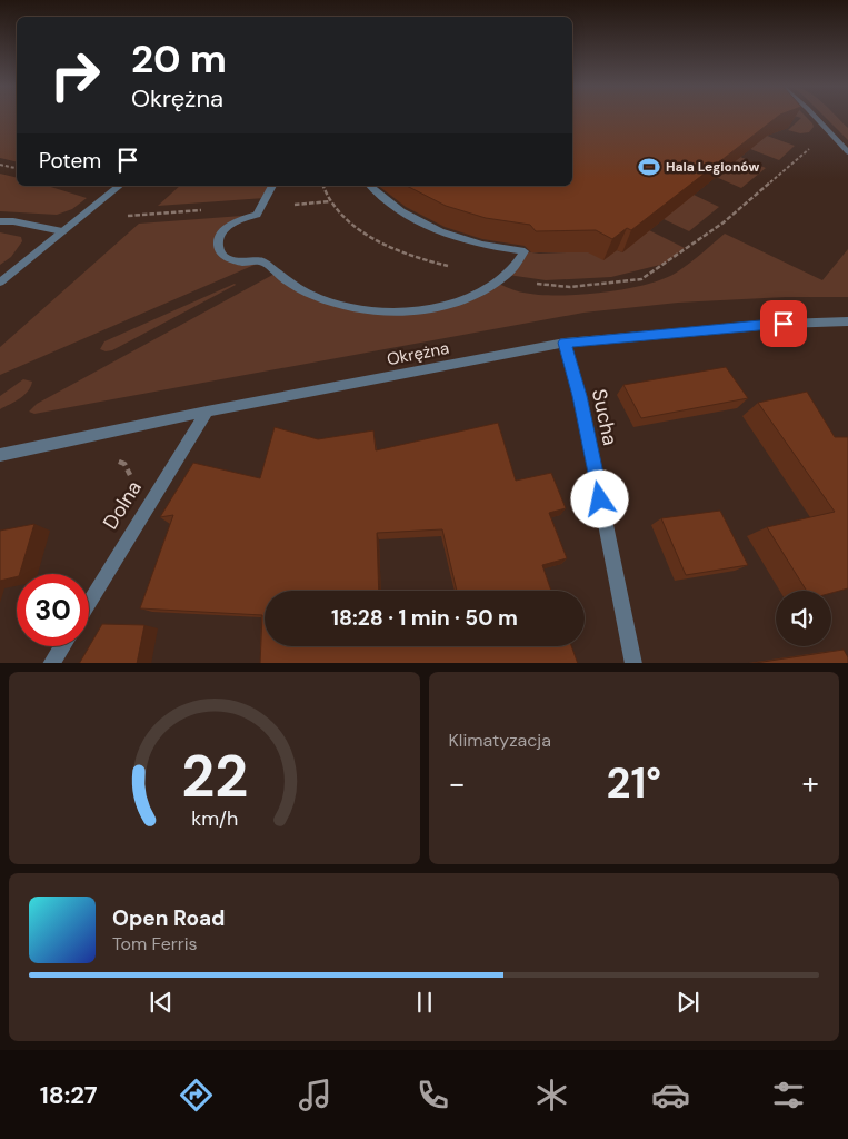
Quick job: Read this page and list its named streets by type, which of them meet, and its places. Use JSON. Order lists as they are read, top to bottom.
{
  "streets": {
    "street": ["Okrężna", "Sucha", "Dolna"]
  },
  "crossings": [
    ["Okrężna", "Sucha"],
    ["Okrężna", "Dolna"]
  ],
  "places": {
    "sports": ["Hala Legionów"]
  },
  "page": {
    "turn": ["20 m", "Okrężna"],
    "then": "Potem",
    "limit": "30",
    "trip": "18:28 · 1 min · 50 m",
    "tile": "Klimatyzacja",
    "heat": ["−", "21°", "+"],
    "song": ["Open Road", "Tom Ferris"],
    "tabs": "18:27",
    "gauge": ["22", "km/h"]
  }
}
